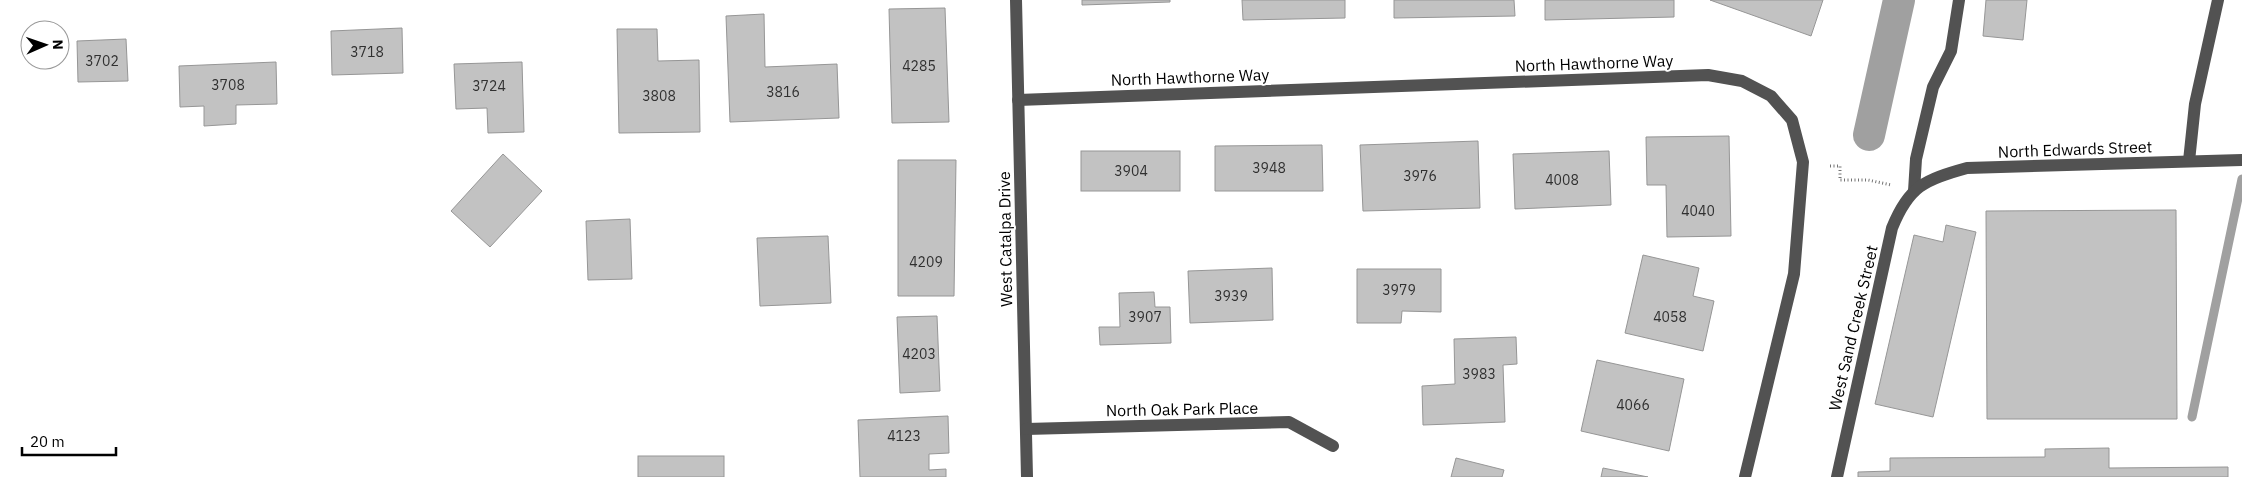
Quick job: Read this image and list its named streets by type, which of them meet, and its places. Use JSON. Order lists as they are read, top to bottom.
{
  "streets": {
    "street": [
      "North Hawthorne Way",
      "North Edwards Street",
      "West Catalpa Drive",
      "West Sand Creek Street",
      "North Oak Park Place"
    ]
  },
  "crossings": [
    ["North Hawthorne Way", "West Catalpa Drive"],
    ["North Edwards Street", "West Sand Creek Street"],
    ["West Catalpa Drive", "North Oak Park Place"]
  ],
  "house_numbers": [
    "3718",
    "3702",
    "4285",
    "3708",
    "3724",
    "3816",
    "3808",
    "3948",
    "3904",
    "3976",
    "4008",
    "4040",
    "4209",
    "3979",
    "3939",
    "3907",
    "4058",
    "4203",
    "3983",
    "4066",
    "4123"
  ],
  "scale_bar": "20 m",
  "north": "right"
}
